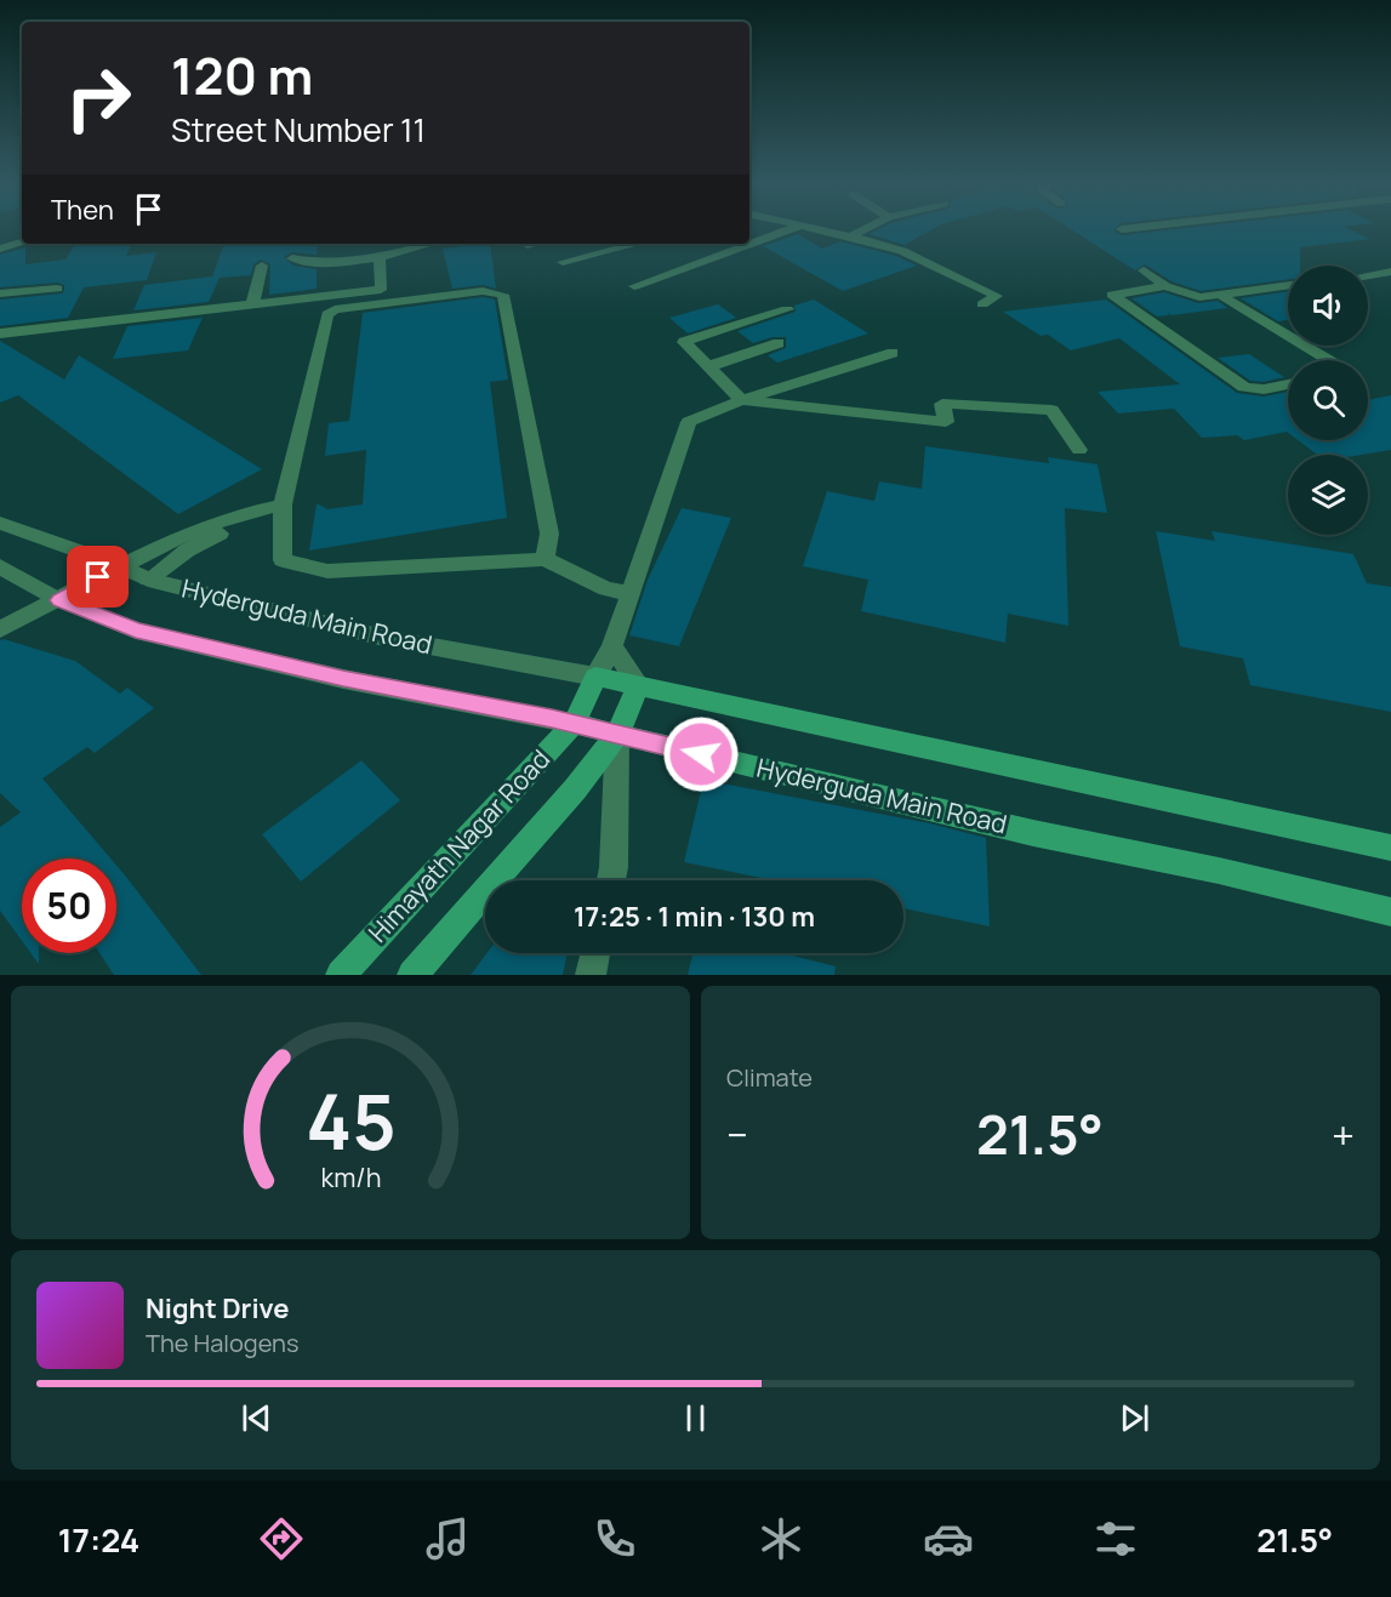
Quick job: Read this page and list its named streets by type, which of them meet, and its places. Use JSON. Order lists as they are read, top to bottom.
{
  "streets": {
    "main road": ["Hyderguda Main Road", "Himayath Nagar Road"]
  },
  "crossings": [
    ["Hyderguda Main Road", "Himayath Nagar Road"]
  ],
  "page": {
    "turn": ["120 m", "Street Number 11"],
    "then": "Then",
    "limit": "50",
    "trip": "17:25 · 1 min · 130 m",
    "tile": "Climate",
    "heat": ["−", "21.5°", "+"],
    "song": ["Night Drive", "The Halogens"],
    "tabs": ["17:24", "21.5°"],
    "gauge": ["45", "km/h"]
  }
}
